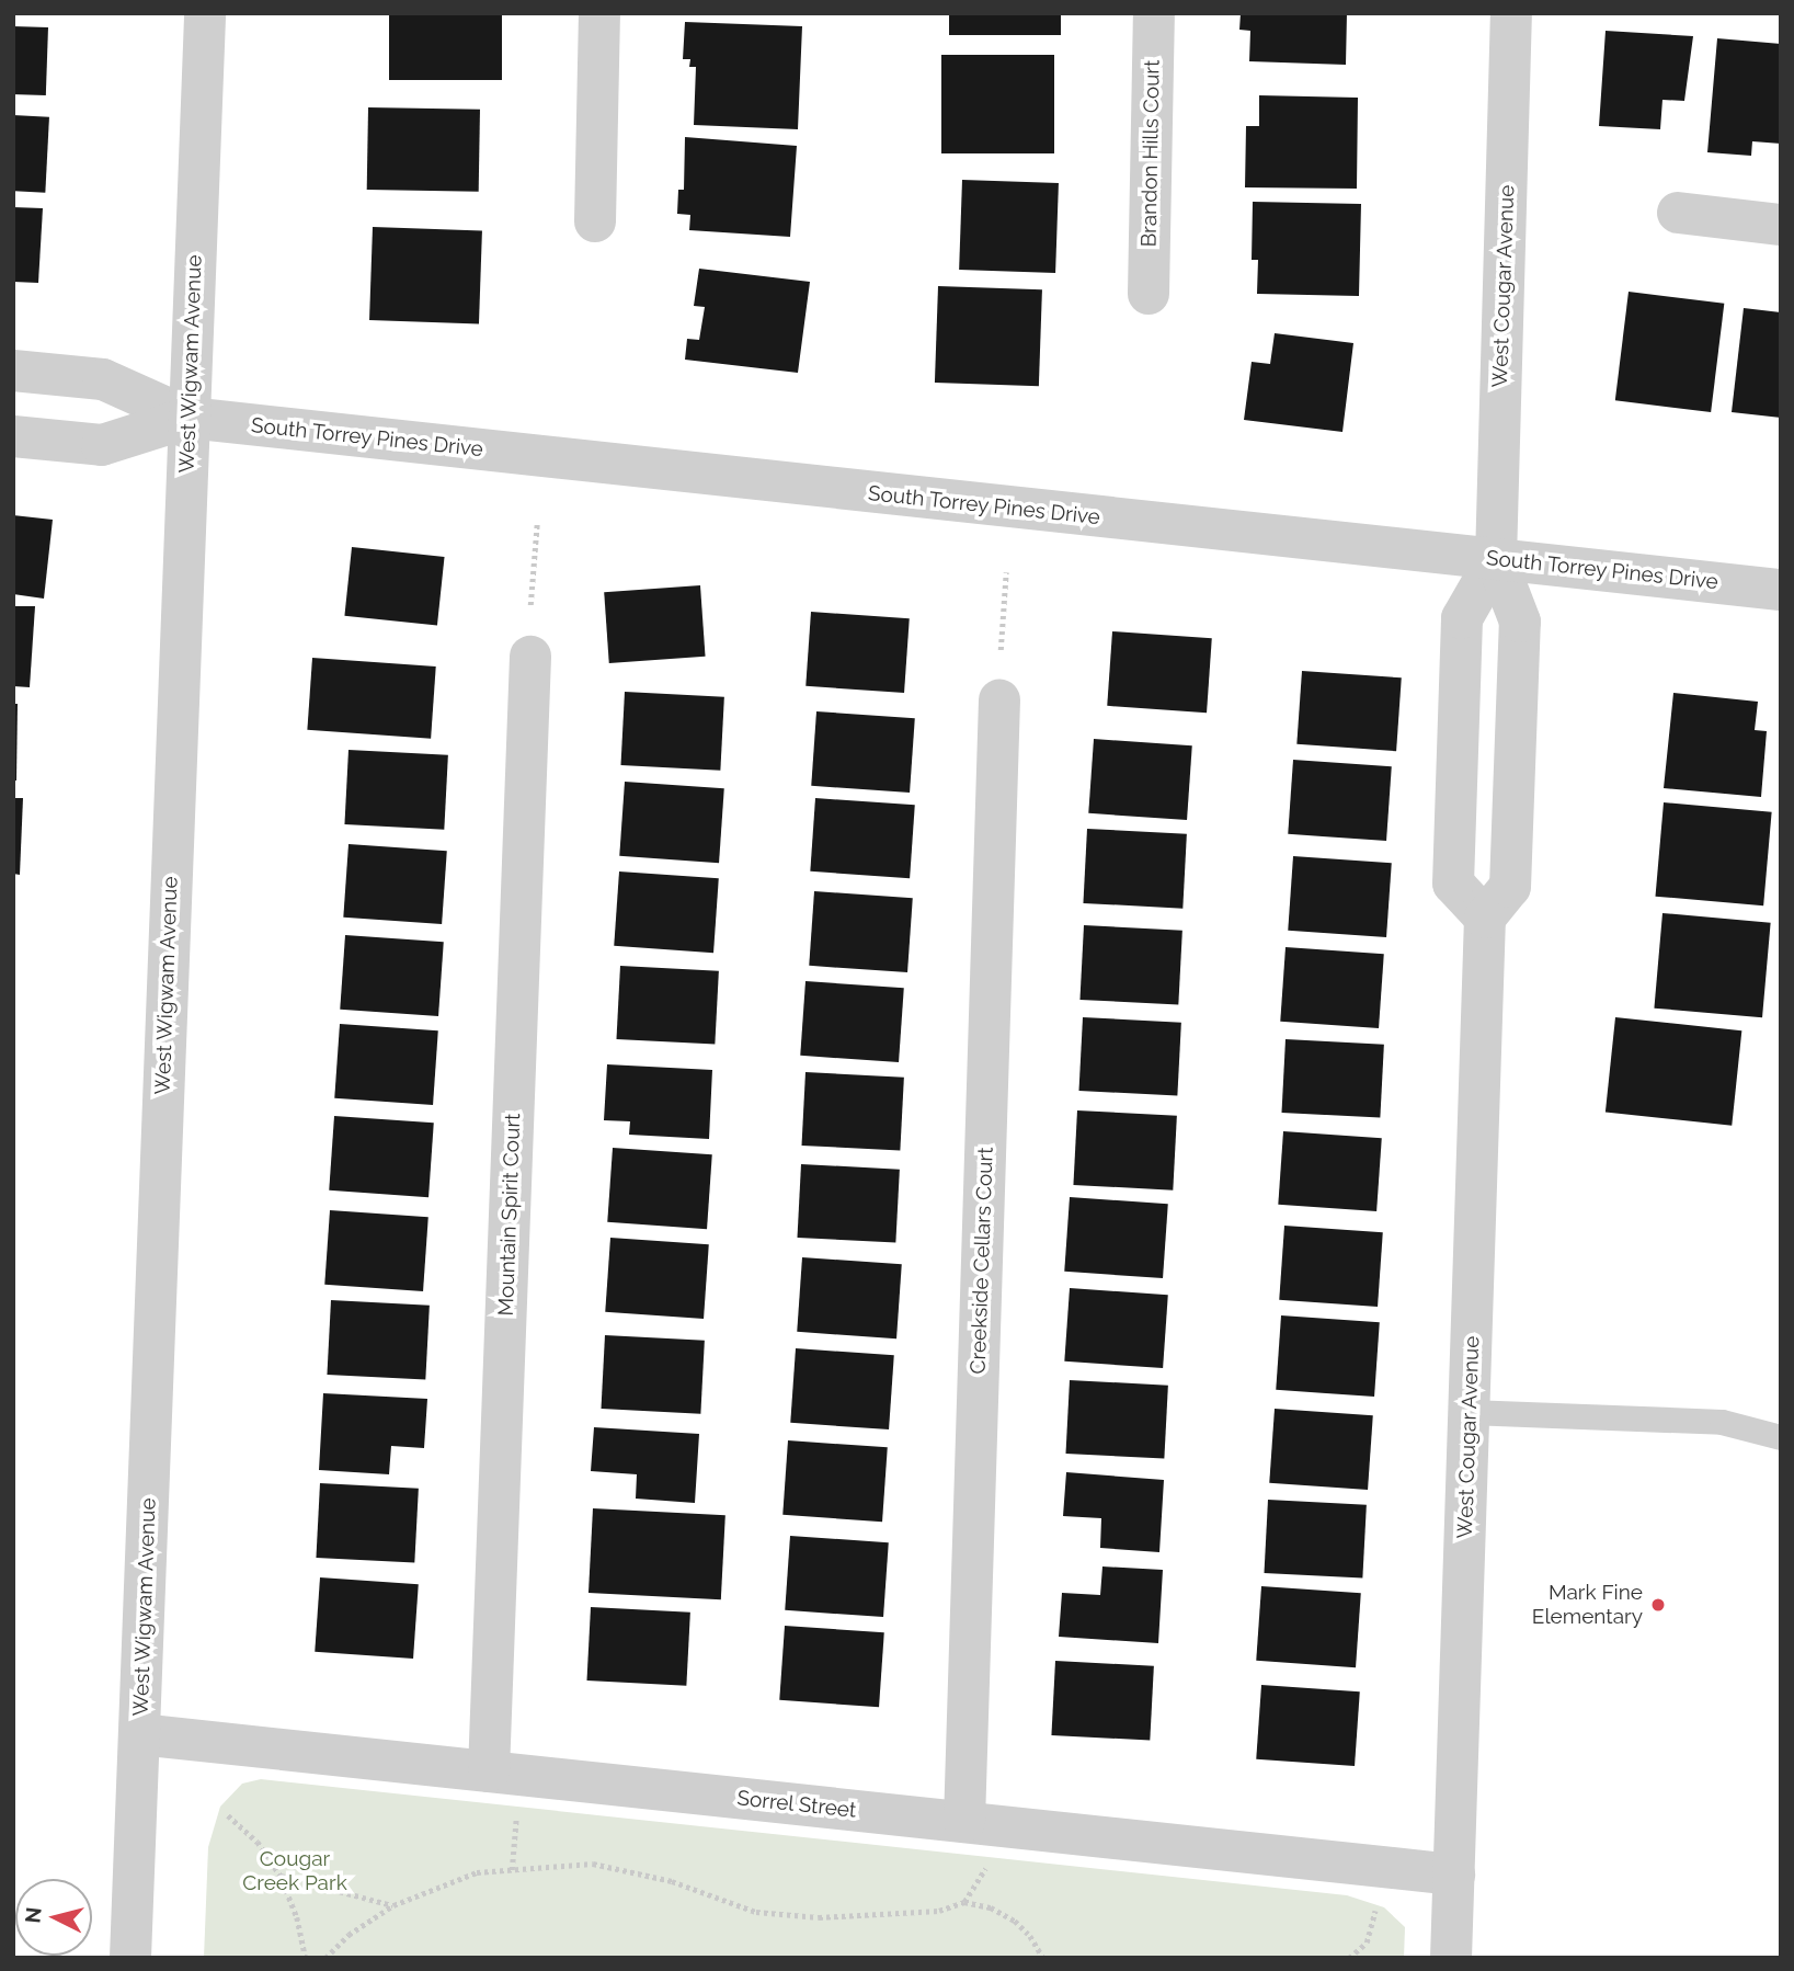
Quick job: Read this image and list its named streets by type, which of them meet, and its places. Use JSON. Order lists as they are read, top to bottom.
{
  "streets": {
    "street": [
      "Brandon Hills Court",
      "West Cougar Avenue",
      "West Wigwam Avenue",
      "South Torrey Pines Drive",
      "Mountain Spirit Court",
      "Creekside Cellars Court",
      "Sorrel Street"
    ]
  },
  "crossings": [
    ["West Cougar Avenue", "South Torrey Pines Drive"],
    ["West Cougar Avenue", "Sorrel Street"],
    ["West Wigwam Avenue", "South Torrey Pines Drive"],
    ["West Wigwam Avenue", "Sorrel Street"],
    ["Mountain Spirit Court", "Sorrel Street"],
    ["Creekside Cellars Court", "Sorrel Street"]
  ],
  "parks": ["Cougar Creek Park"],
  "places": ["Mark Fine Elementary"],
  "north": "left"
}
